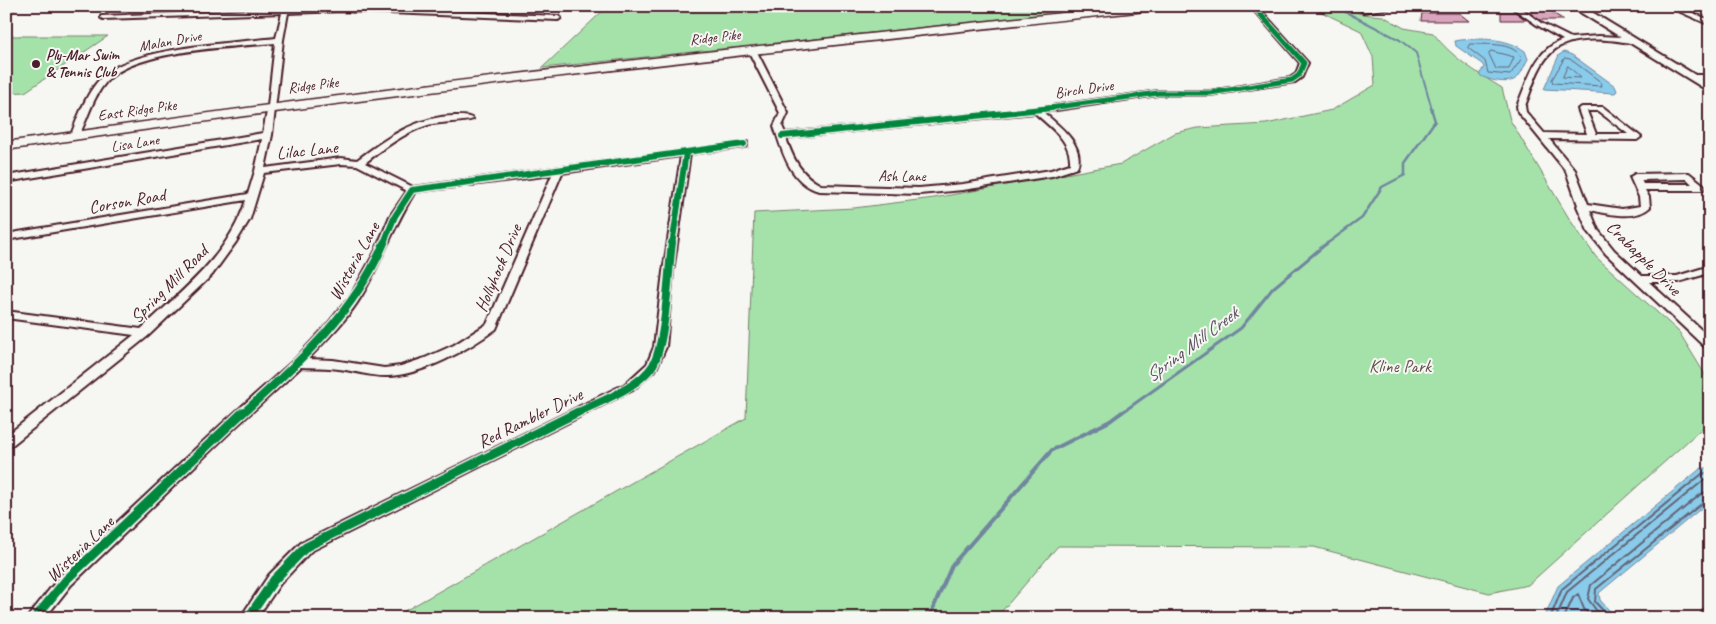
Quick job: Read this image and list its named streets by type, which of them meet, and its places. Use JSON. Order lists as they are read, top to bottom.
{
  "streets": {
    "main road": ["Ridge Pike", "East Ridge Pike"],
    "street": [
      "Malan Drive",
      "Birch Drive",
      "Lisa Lane",
      "Lilac Lane",
      "Ash Lane",
      "Corson Road",
      "Crabapple Drive",
      "Wisteria Lane",
      "Hollyhock Drive",
      "Spring Mill Road",
      "Red Rambler Drive"
    ]
  },
  "crossings": [
    ["Ridge Pike", "East Ridge Pike"],
    ["Ridge Pike", "Ash Lane"],
    ["Ridge Pike", "Spring Mill Road"],
    ["Malan Drive", "East Ridge Pike"],
    ["Malan Drive", "Spring Mill Road"],
    ["Birch Drive", "Ash Lane"],
    ["East Ridge Pike", "Spring Mill Road"],
    ["Lisa Lane", "Spring Mill Road"],
    ["Lilac Lane", "Wisteria Lane"],
    ["Lilac Lane", "Spring Mill Road"],
    ["Corson Road", "Spring Mill Road"],
    ["Wisteria Lane", "Hollyhock Drive"]
  ],
  "water": ["Spring Mill Creek"],
  "parks": ["Kline Park"],
  "places": ["Ply-Mar Swim & Tennis Club"]
}
